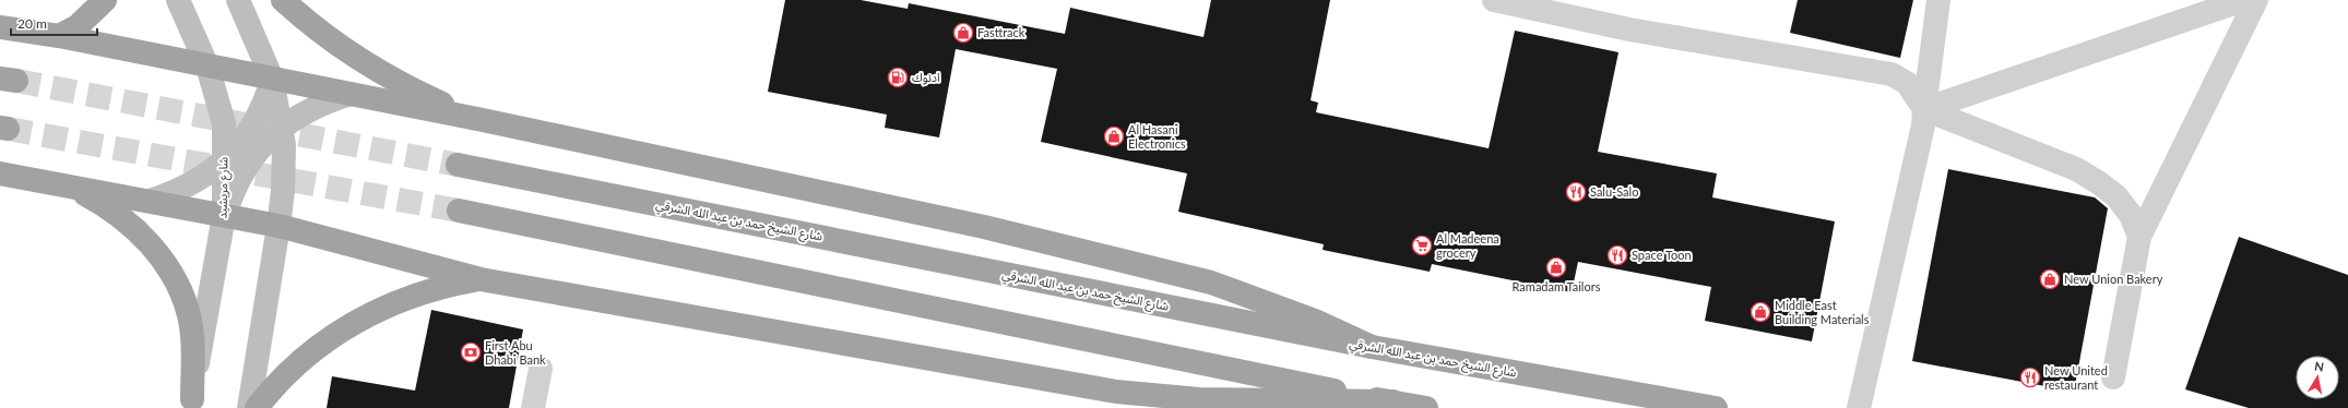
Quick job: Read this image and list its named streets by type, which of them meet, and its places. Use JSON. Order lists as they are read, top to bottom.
{
  "streets": {
    "highway": ["شارع الشيخ حمد بن عبد الله الشرقي"],
    "main road": ["شارع مريشيد"]
  },
  "places": {
    "shop": [
      "Fasttrack",
      "Al Hasani Electronics",
      "Ramadam Tailors",
      "New Union Bakery",
      "Middle East Building Materials"
    ],
    "fuel station": ["ادنوك"],
    "restaurant": ["Salu-Salo", "Space Toon", "New United restaurant"],
    "supermarket": ["Al Madeena grocery"],
    "bank": ["First Abu Dhabi Bank"]
  },
  "scale_bar": "20 m",
  "north": "top"
}
